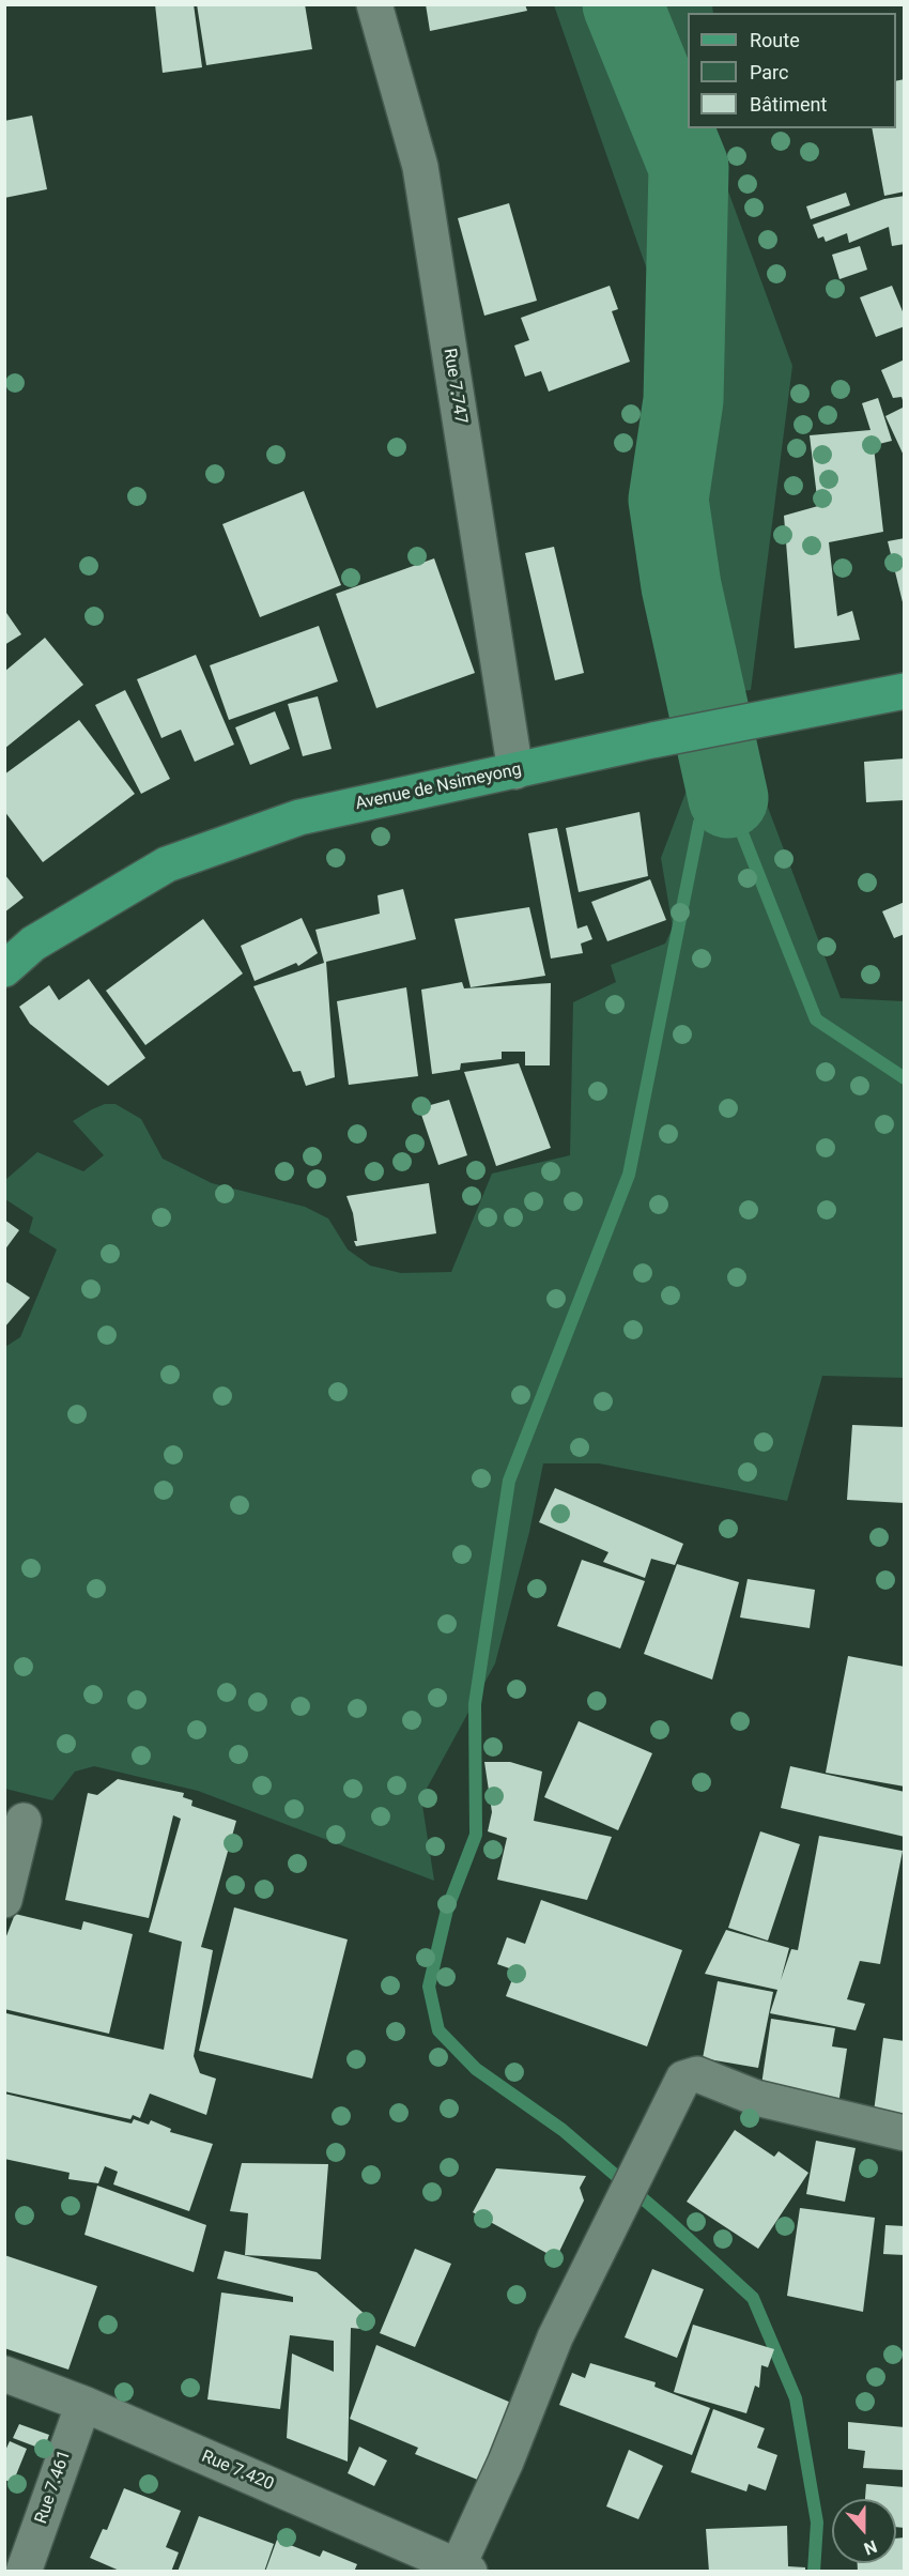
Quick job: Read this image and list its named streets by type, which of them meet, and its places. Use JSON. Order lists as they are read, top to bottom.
{
  "streets": {
    "main road": ["Avenue de Nsimeyong"],
    "street": ["Rue 7.747", "Rue 7.420", "Rue 7.461"]
  },
  "crossings": [
    ["Rue 7.747", "Avenue de Nsimeyong"],
    ["Rue 7.420", "Rue 7.461"]
  ],
  "legend": ["Route", "Parc", "Bâtiment"],
  "north": "bottom"
}
